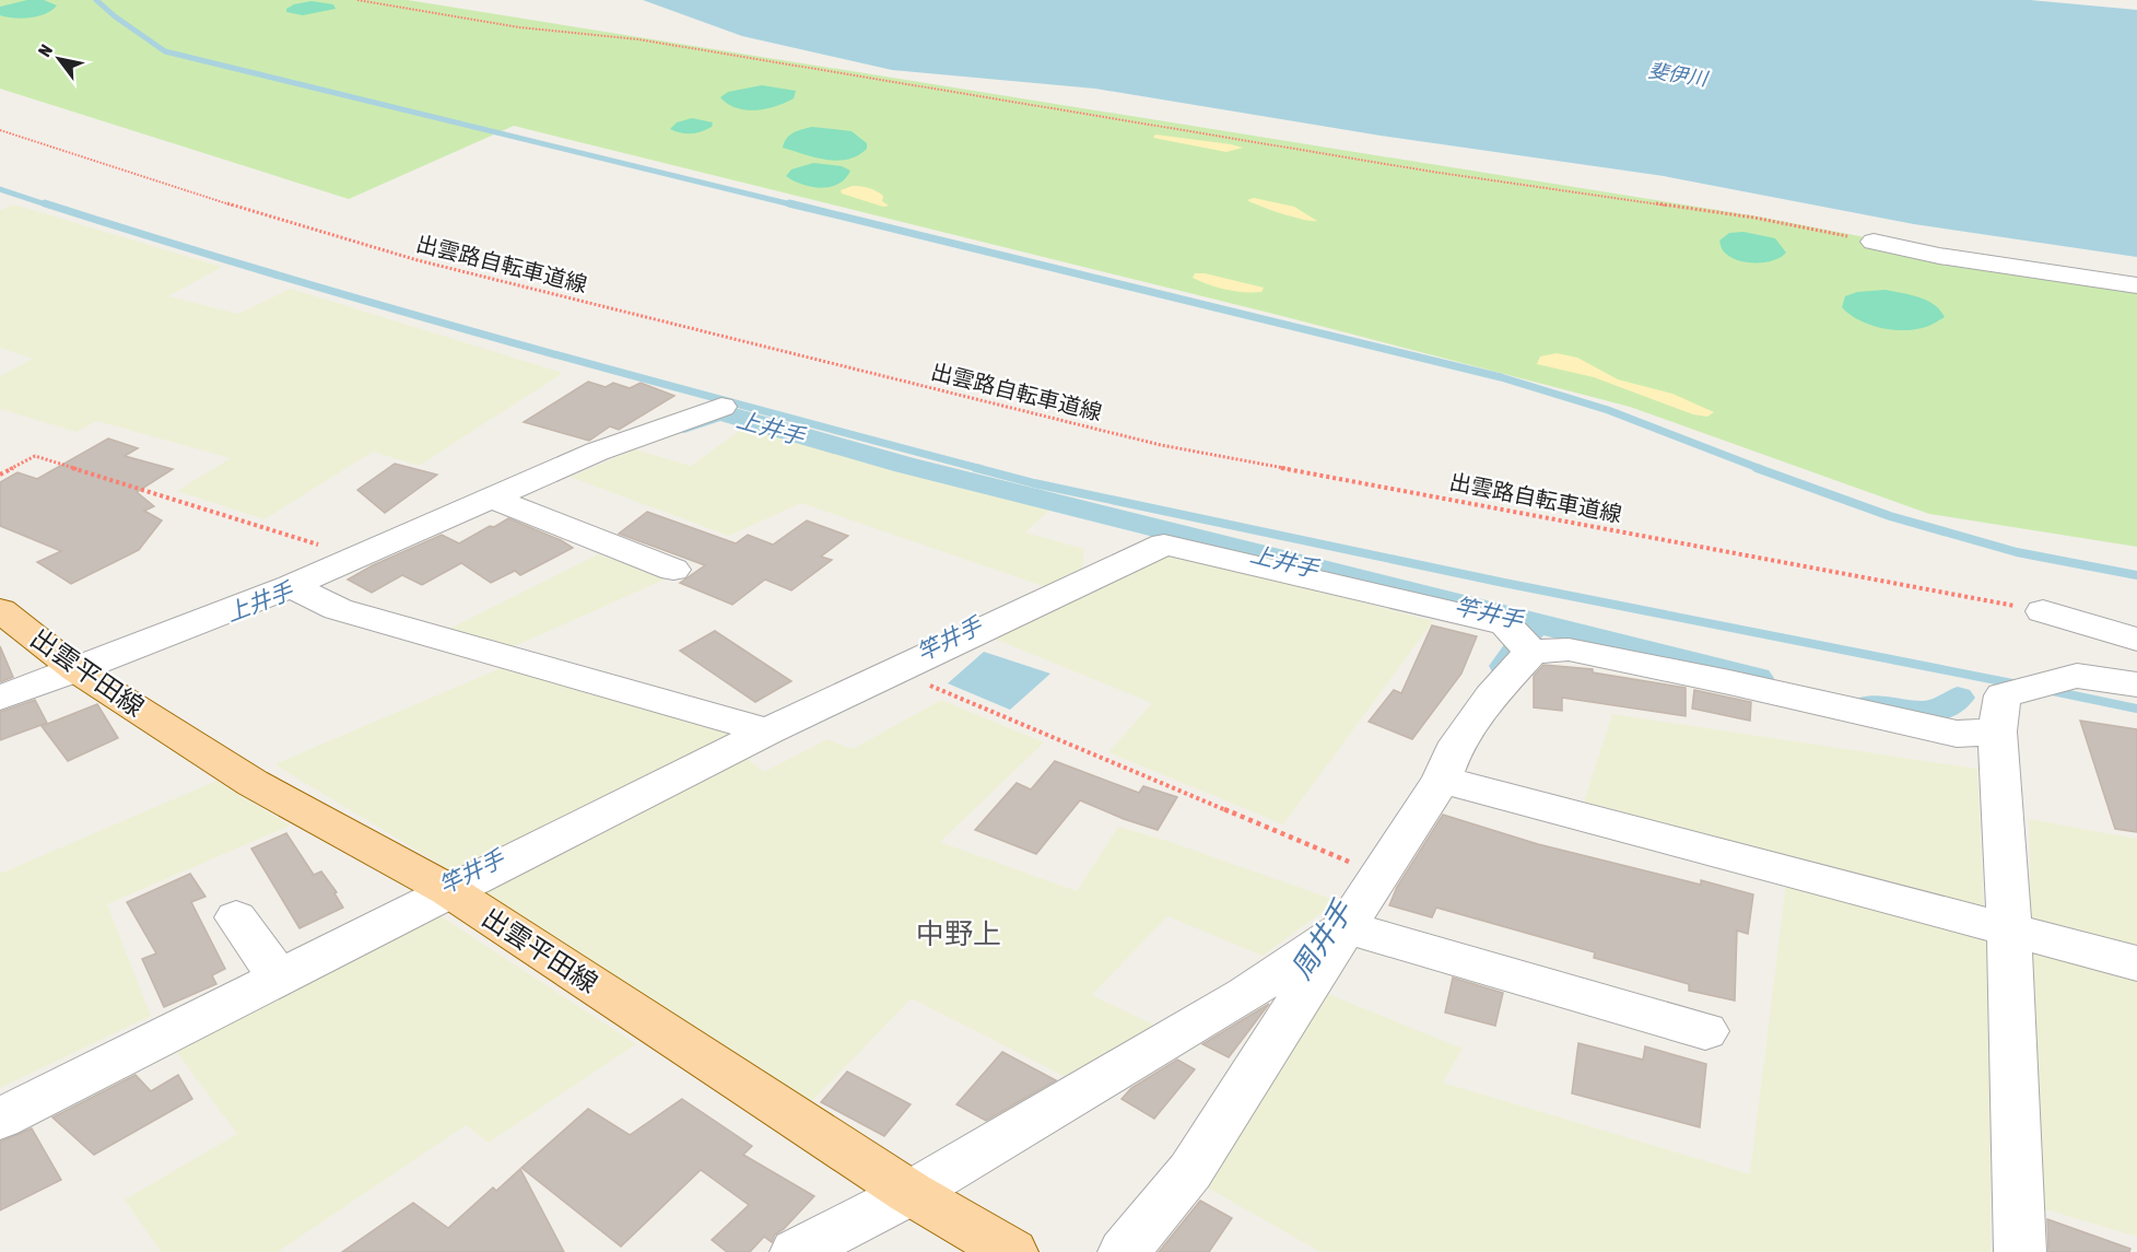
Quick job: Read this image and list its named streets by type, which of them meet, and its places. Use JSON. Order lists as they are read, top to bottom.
{
  "streets": {
    "main road": ["出雲平田線"],
    "path": ["出雲路自転車道線"]
  },
  "districts": ["中野上"],
  "water": [
    "斐伊川",
    "上井手",
    "竿井手",
    "周井手"
  ],
  "north": "top left"
}
